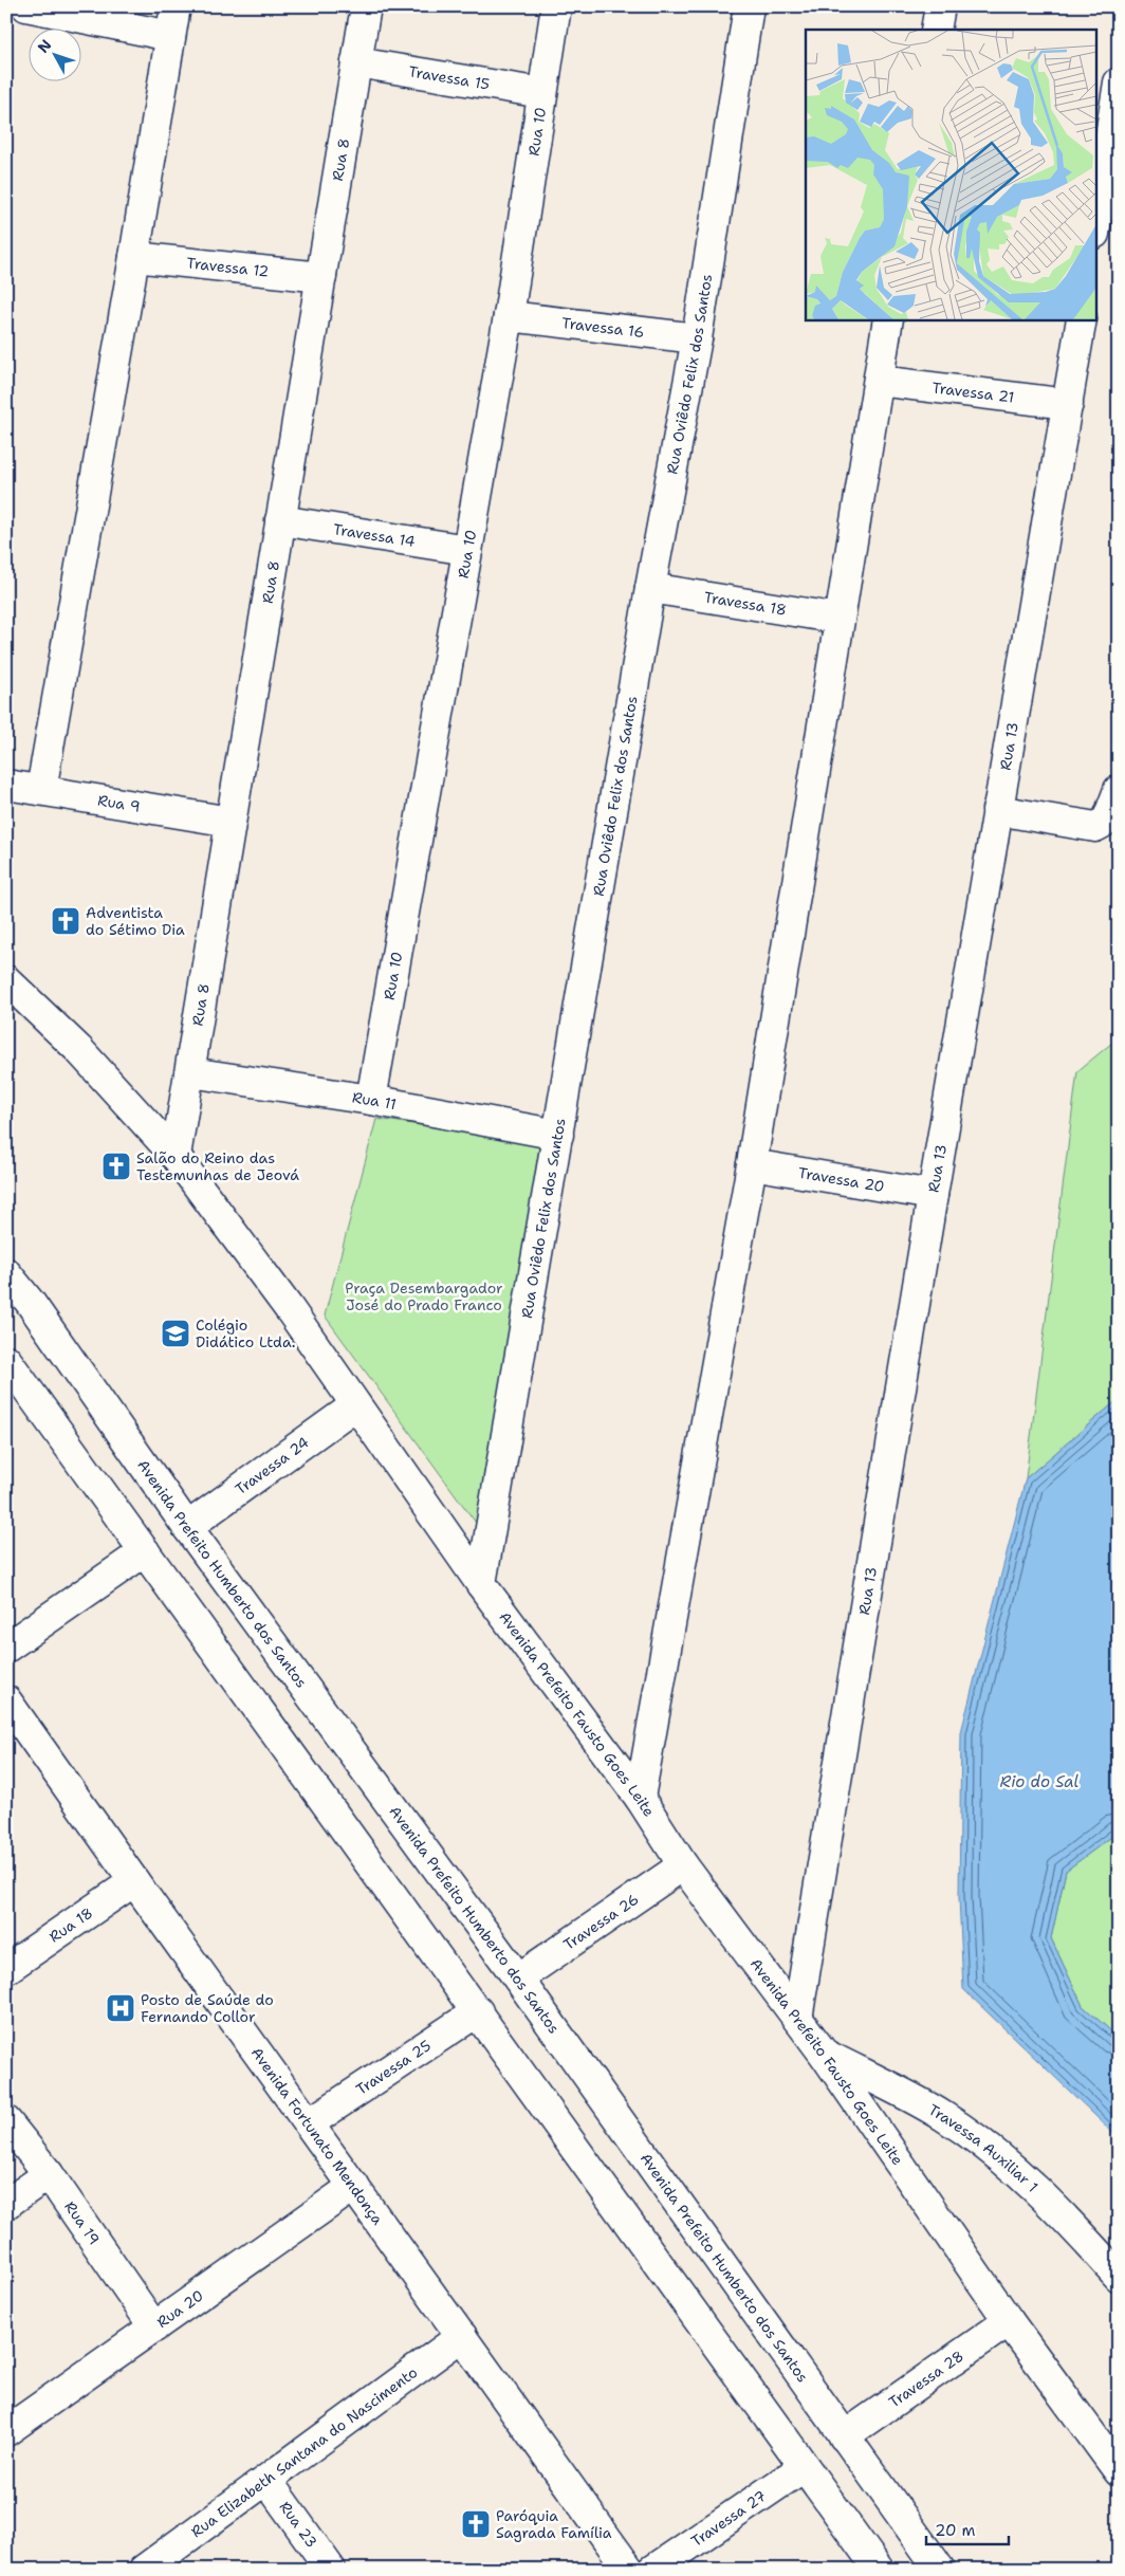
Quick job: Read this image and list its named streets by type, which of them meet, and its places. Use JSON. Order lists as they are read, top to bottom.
{
  "streets": {
    "street": [
      "Travessa 15",
      "Rua 10",
      "Rua 8",
      "Travessa 12",
      "Travessa 16",
      "Rua Oviêdo Felix dos Santos",
      "Travessa 21",
      "Travessa 14",
      "Travessa 18",
      "Rua 13",
      "Rua 9",
      "Rua 11",
      "Travessa 20",
      "Travessa 24",
      "Avenida Prefeito Humberto dos Santos",
      "Avenida Prefeito Fausto Goes Leite",
      "Travessa 26",
      "Rua 18",
      "Travessa 25",
      "Avenida Fortunato Mendonça",
      "Travessa Auxiliar 1",
      "Rua 19",
      "Rua 20",
      "Travessa 28",
      "Rua Elizabeth Santana do Nascimento",
      "Travessa 27",
      "Rua 23"
    ]
  },
  "crossings": [
    ["Travessa 15", "Rua 10"],
    ["Travessa 15", "Rua 8"],
    ["Rua 10", "Travessa 16"],
    ["Rua 10", "Travessa 14"],
    ["Rua 10", "Rua 11"],
    ["Rua 8", "Travessa 12"],
    ["Rua 8", "Travessa 14"],
    ["Rua 8", "Rua 9"],
    ["Rua 8", "Rua 11"],
    ["Rua 8", "Avenida Prefeito Fausto Goes Leite"],
    ["Travessa 16", "Rua Oviêdo Felix dos Santos"],
    ["Rua Oviêdo Felix dos Santos", "Travessa 18"],
    ["Rua Oviêdo Felix dos Santos", "Rua 11"],
    ["Rua Oviêdo Felix dos Santos", "Avenida Prefeito Fausto Goes Leite"],
    ["Travessa 21", "Rua 13"],
    ["Rua 13", "Travessa 20"],
    ["Rua 13", "Avenida Prefeito Fausto Goes Leite"],
    ["Travessa 24", "Avenida Prefeito Humberto dos Santos"],
    ["Travessa 24", "Avenida Prefeito Fausto Goes Leite"],
    ["Avenida Prefeito Humberto dos Santos", "Travessa 26"],
    ["Avenida Prefeito Humberto dos Santos", "Travessa 28"],
    ["Avenida Prefeito Fausto Goes Leite", "Travessa 26"],
    ["Avenida Prefeito Fausto Goes Leite", "Travessa Auxiliar 1"],
    ["Avenida Prefeito Fausto Goes Leite", "Travessa 28"],
    ["Rua 18", "Avenida Fortunato Mendonça"],
    ["Travessa 25", "Avenida Fortunato Mendonça"],
    ["Avenida Fortunato Mendonça", "Rua 20"],
    ["Avenida Fortunato Mendonça", "Rua Elizabeth Santana do Nascimento"],
    ["Rua 19", "Rua 20"],
    ["Rua Elizabeth Santana do Nascimento", "Rua 23"]
  ],
  "water": ["Rio do Sal"],
  "parks": ["Praça Desembargador José do Prado Franco"],
  "places": {
    "church": ["Adventista do Sétimo Dia", "Salão do Reino das Testemunhas de Jeová", "Paróquia Sagrada Família"],
    "school or university": ["Colégio Didático Ltda."],
    "hospital": ["Posto de Saúde do Fernando Collor"]
  },
  "scale_bar": "20 m",
  "north": "top left"
}
